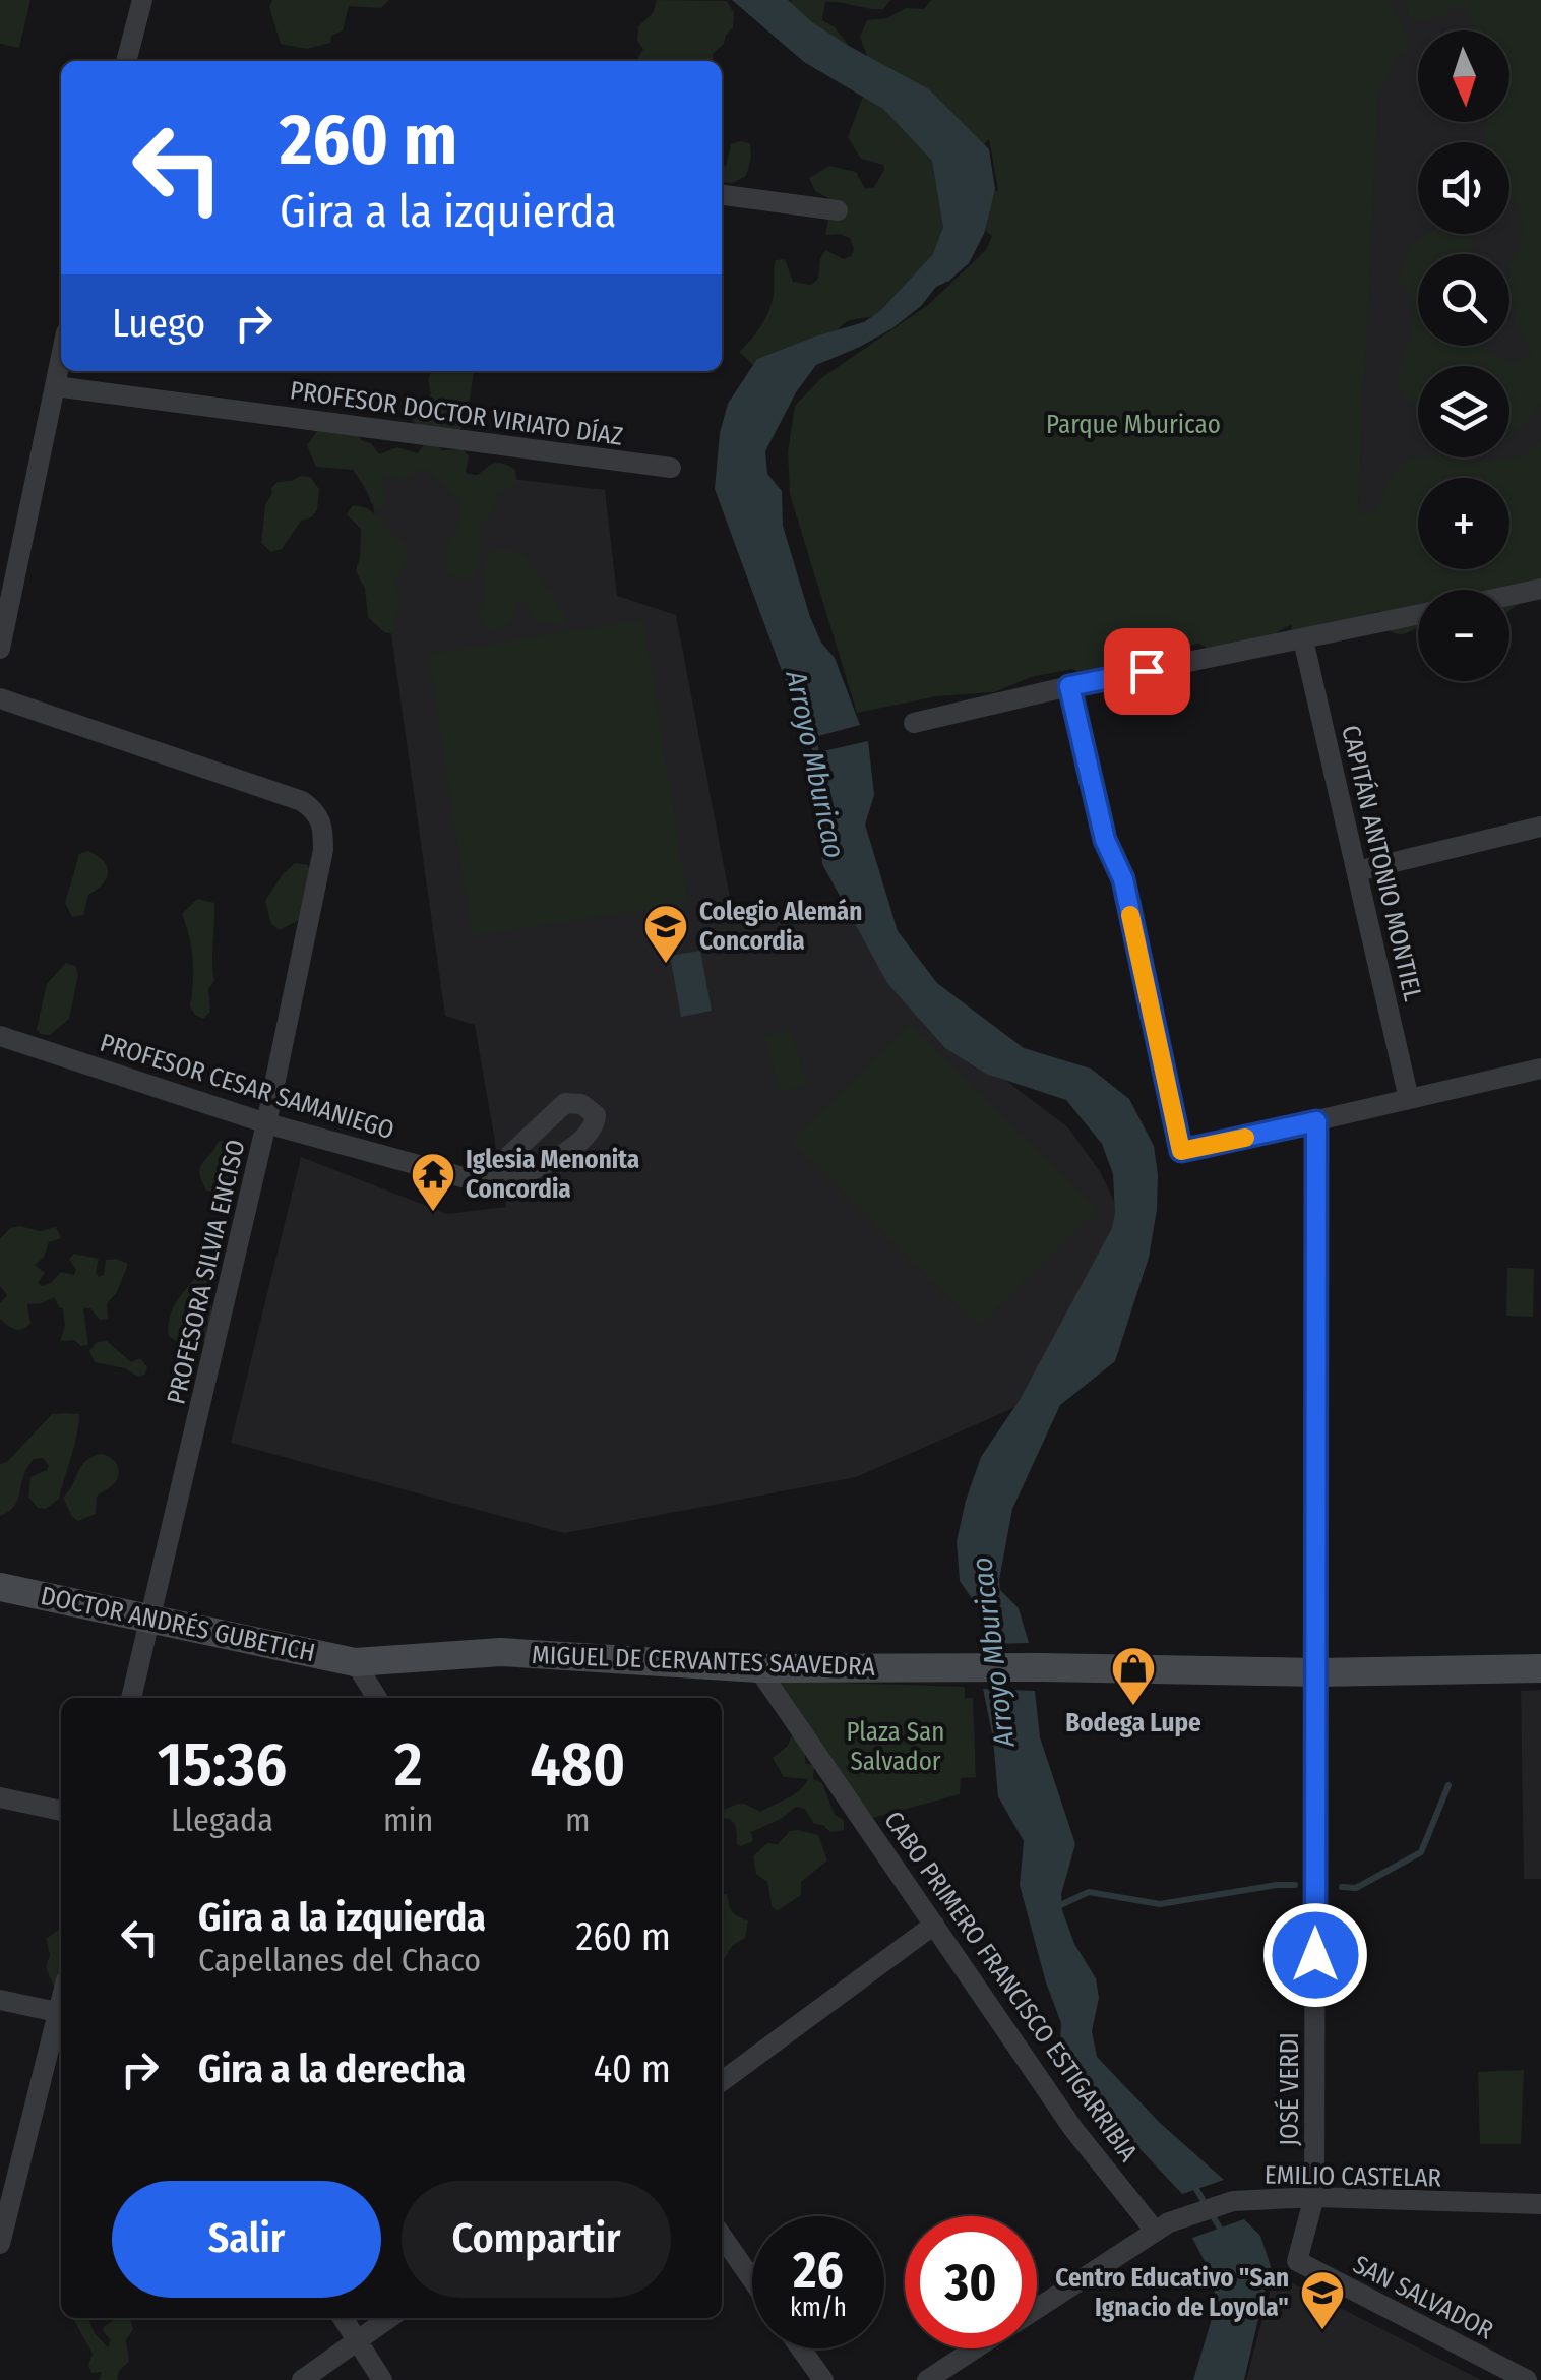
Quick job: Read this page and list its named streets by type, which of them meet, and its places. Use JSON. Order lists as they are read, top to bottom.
{
  "streets": {
    "street": [
      "PROFESOR DOCTOR VIRIATO DÍAZ",
      "CAPITÁN ANTONIO MONTIEL",
      "PROFESOR CESAR SAMANIEGO",
      "PROFESORA SILVIA ENCISO",
      "DOCTOR ANDRÉS GUBETICH",
      "MIGUEL DE CERVANTES SAAVEDRA",
      "CABO PRIMERO FRANCISCO ESTIGARRIBIA",
      "JOSÉ VERDI",
      "EMILIO CASTELAR",
      "SAN SALVADOR"
    ]
  },
  "crossings": [
    ["PROFESOR CESAR SAMANIEGO", "PROFESORA SILVIA ENCISO"],
    ["PROFESORA SILVIA ENCISO", "DOCTOR ANDRÉS GUBETICH"],
    ["DOCTOR ANDRÉS GUBETICH", "MIGUEL DE CERVANTES SAAVEDRA"],
    ["MIGUEL DE CERVANTES SAAVEDRA", "CABO PRIMERO FRANCISCO ESTIGARRIBIA"],
    ["MIGUEL DE CERVANTES SAAVEDRA", "JOSÉ VERDI"],
    ["CABO PRIMERO FRANCISCO ESTIGARRIBIA", "EMILIO CASTELAR"],
    ["JOSÉ VERDI", "EMILIO CASTELAR"],
    ["JOSÉ VERDI", "SAN SALVADOR"]
  ],
  "water": ["Arroyo Mburicao"],
  "parks": ["Parque Mburicao", "Plaza San Salvador"],
  "places": {
    "school or university": ["Colegio Alemán Concordia", "Centro Educativo \"San Ignacio de Loyola\""],
    "temple": ["Iglesia Menonita Concordia"],
    "shop": ["Bodega Lupe"]
  },
  "north": "bottom",
  "page": {
    "map_buttons": ["+", "−"],
    "turn": ["260 m", "Gira a la izquierda"],
    "then": "Luego",
    "eta": [
      "15:36",
      "Llegada",
      "2",
      "min",
      "480",
      "m"
    ],
    "list": [
      {
        "name": "Gira a la izquierda",
        "note": "Capellanes del Chaco",
        "value": "260 m"
      },
      {
        "name": "Gira a la derecha",
        "value": "40 m"
      }
    ],
    "buttons": ["Salir", "Compartir"],
    "speed": "26 km/h",
    "limit": "30"
  }
}
